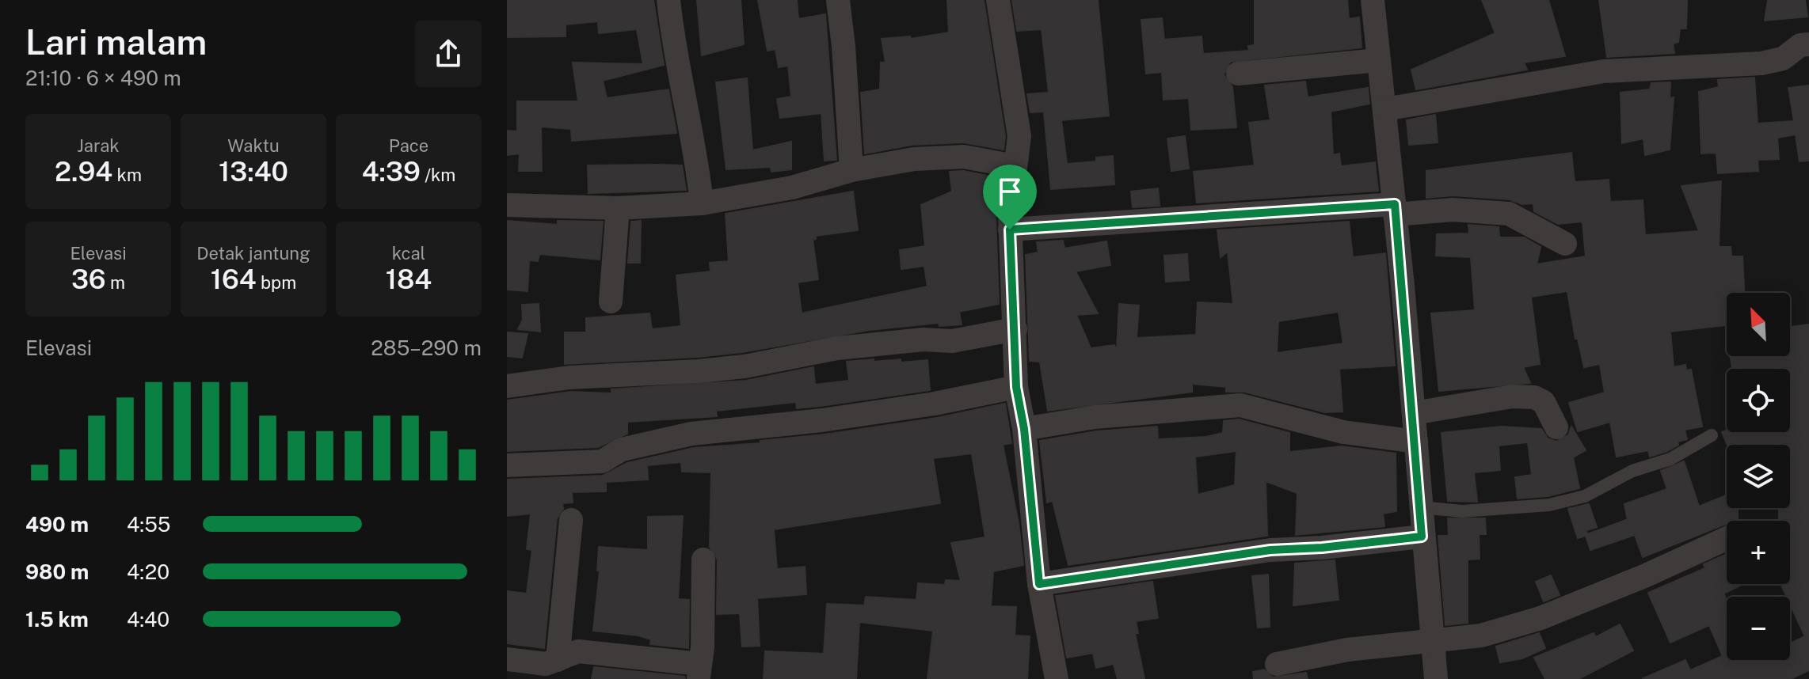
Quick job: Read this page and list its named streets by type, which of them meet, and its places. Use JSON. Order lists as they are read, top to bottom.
{
  "north": "top left",
  "page": {
    "heading": ["Lari malam", "21:10 · 6 × 490 m"],
    "stats": [
      ["Jarak", "2.94 km"],
      ["Waktu", "13:40"],
      ["Pace", "4:39 /km"],
      ["Elevasi", "36 m"],
      ["Detak jantung", "164 bpm"],
      ["kcal", "184"]
    ],
    "map_buttons": ["+", "−"],
    "chart": ["Elevasi", "285–290 m"],
    "list": [
      {
        "name": "490 m",
        "note": "4:55"
      },
      {
        "name": "980 m",
        "note": "4:20"
      },
      {
        "name": "1.5 km",
        "note": "4:40"
      }
    ]
  }
}
